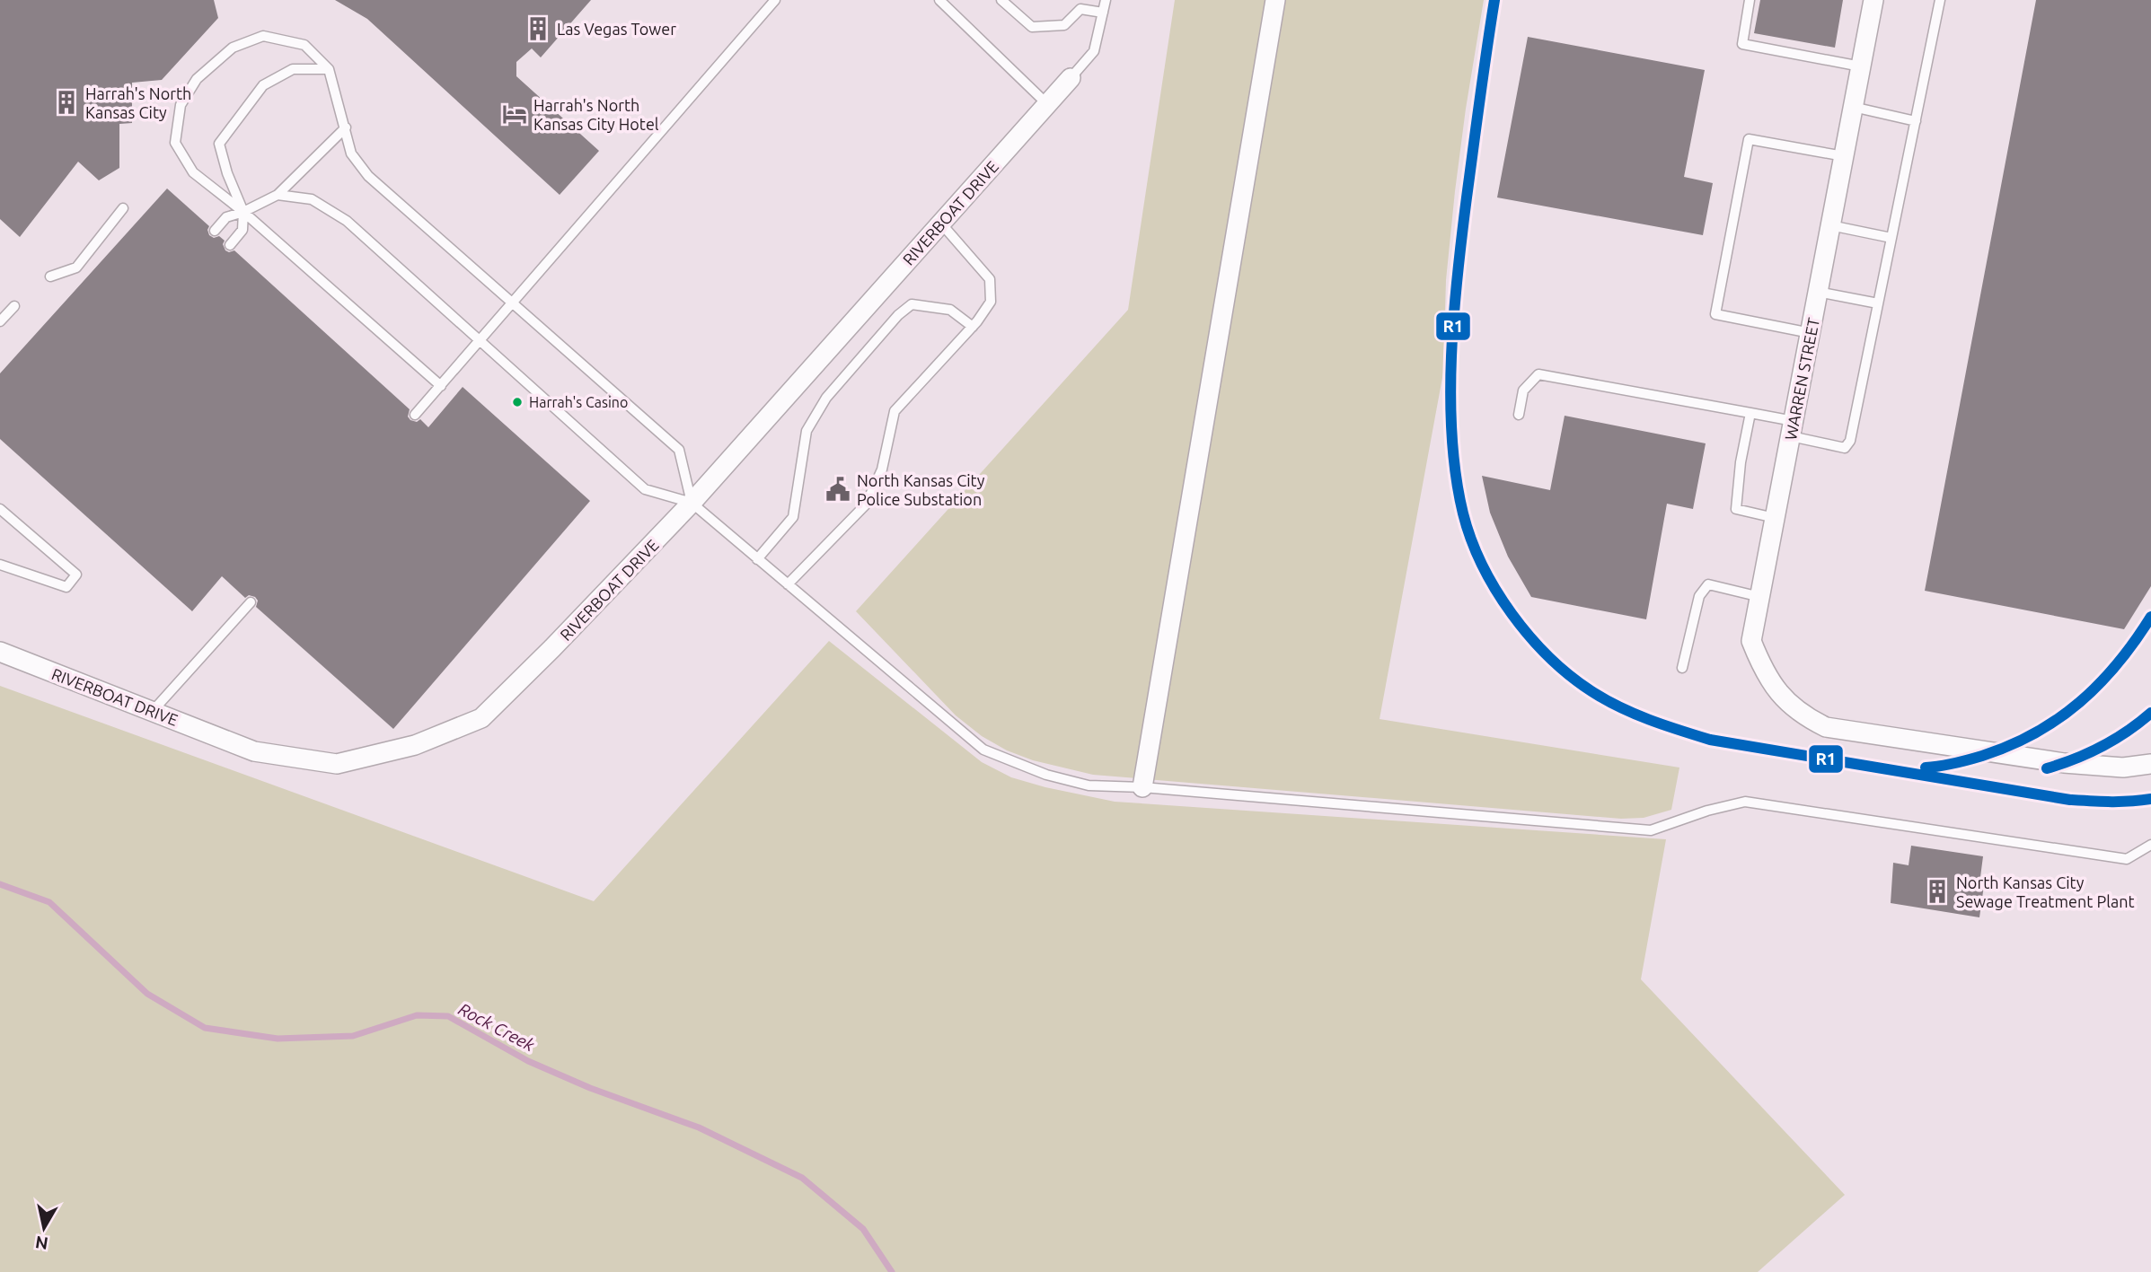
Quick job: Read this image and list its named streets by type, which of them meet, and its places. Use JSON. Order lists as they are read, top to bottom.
{
  "streets": {
    "street": ["RIVERBOAT DRIVE", "WARREN STREET"]
  },
  "water": ["Rock Creek"],
  "places": {
    "building": ["Las Vegas Tower", "Harrah's North Kansas City", "North Kansas City Sewage Treatment Plant"],
    "hotel": ["Harrah's North Kansas City Hotel"],
    "other": ["Harrah's Casino"],
    "public building": ["North Kansas City Police Substation"]
  },
  "lines": ["transit line R1"],
  "north": "bottom"
}
